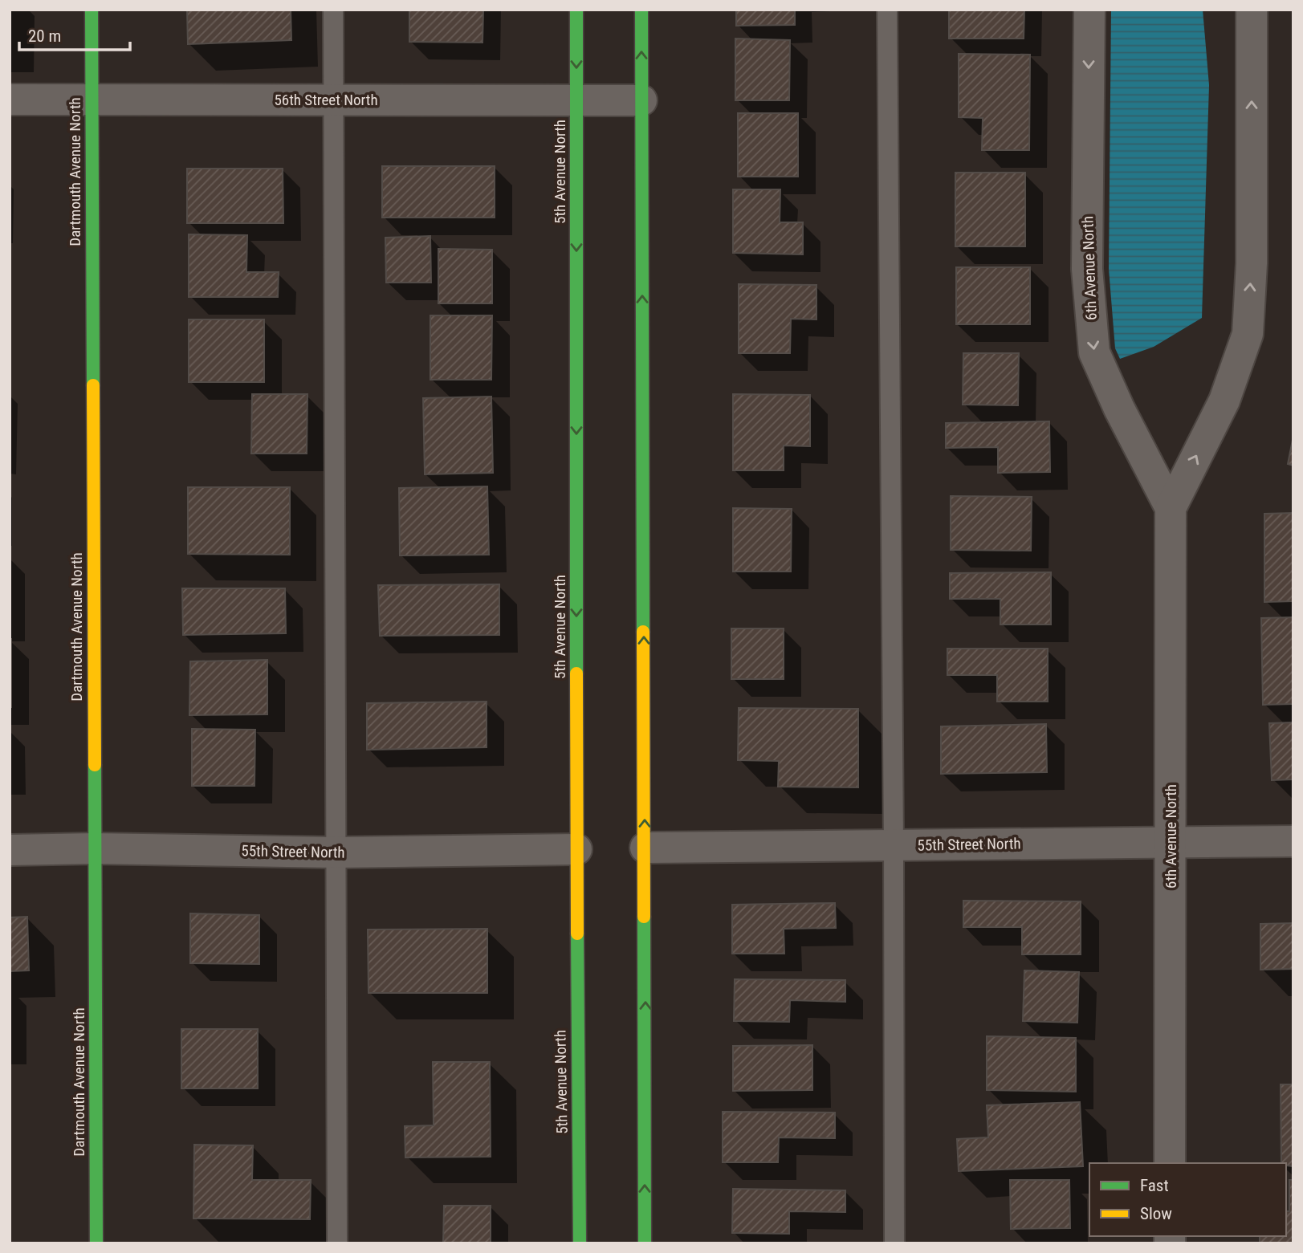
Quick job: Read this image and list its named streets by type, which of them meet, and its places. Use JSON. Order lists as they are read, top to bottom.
{
  "streets": {
    "main road": ["Dartmouth Avenue North", "5th Avenue North"],
    "street": ["56th Street North", "6th Avenue North", "55th Street North"]
  },
  "crossings": [
    ["56th Street North", "Dartmouth Avenue North"],
    ["56th Street North", "5th Avenue North"],
    ["Dartmouth Avenue North", "55th Street North"],
    ["5th Avenue North", "55th Street North"],
    ["6th Avenue North", "55th Street North"]
  ],
  "legend": ["Fast", "Slow"],
  "scale_bar": "20 m"
}
